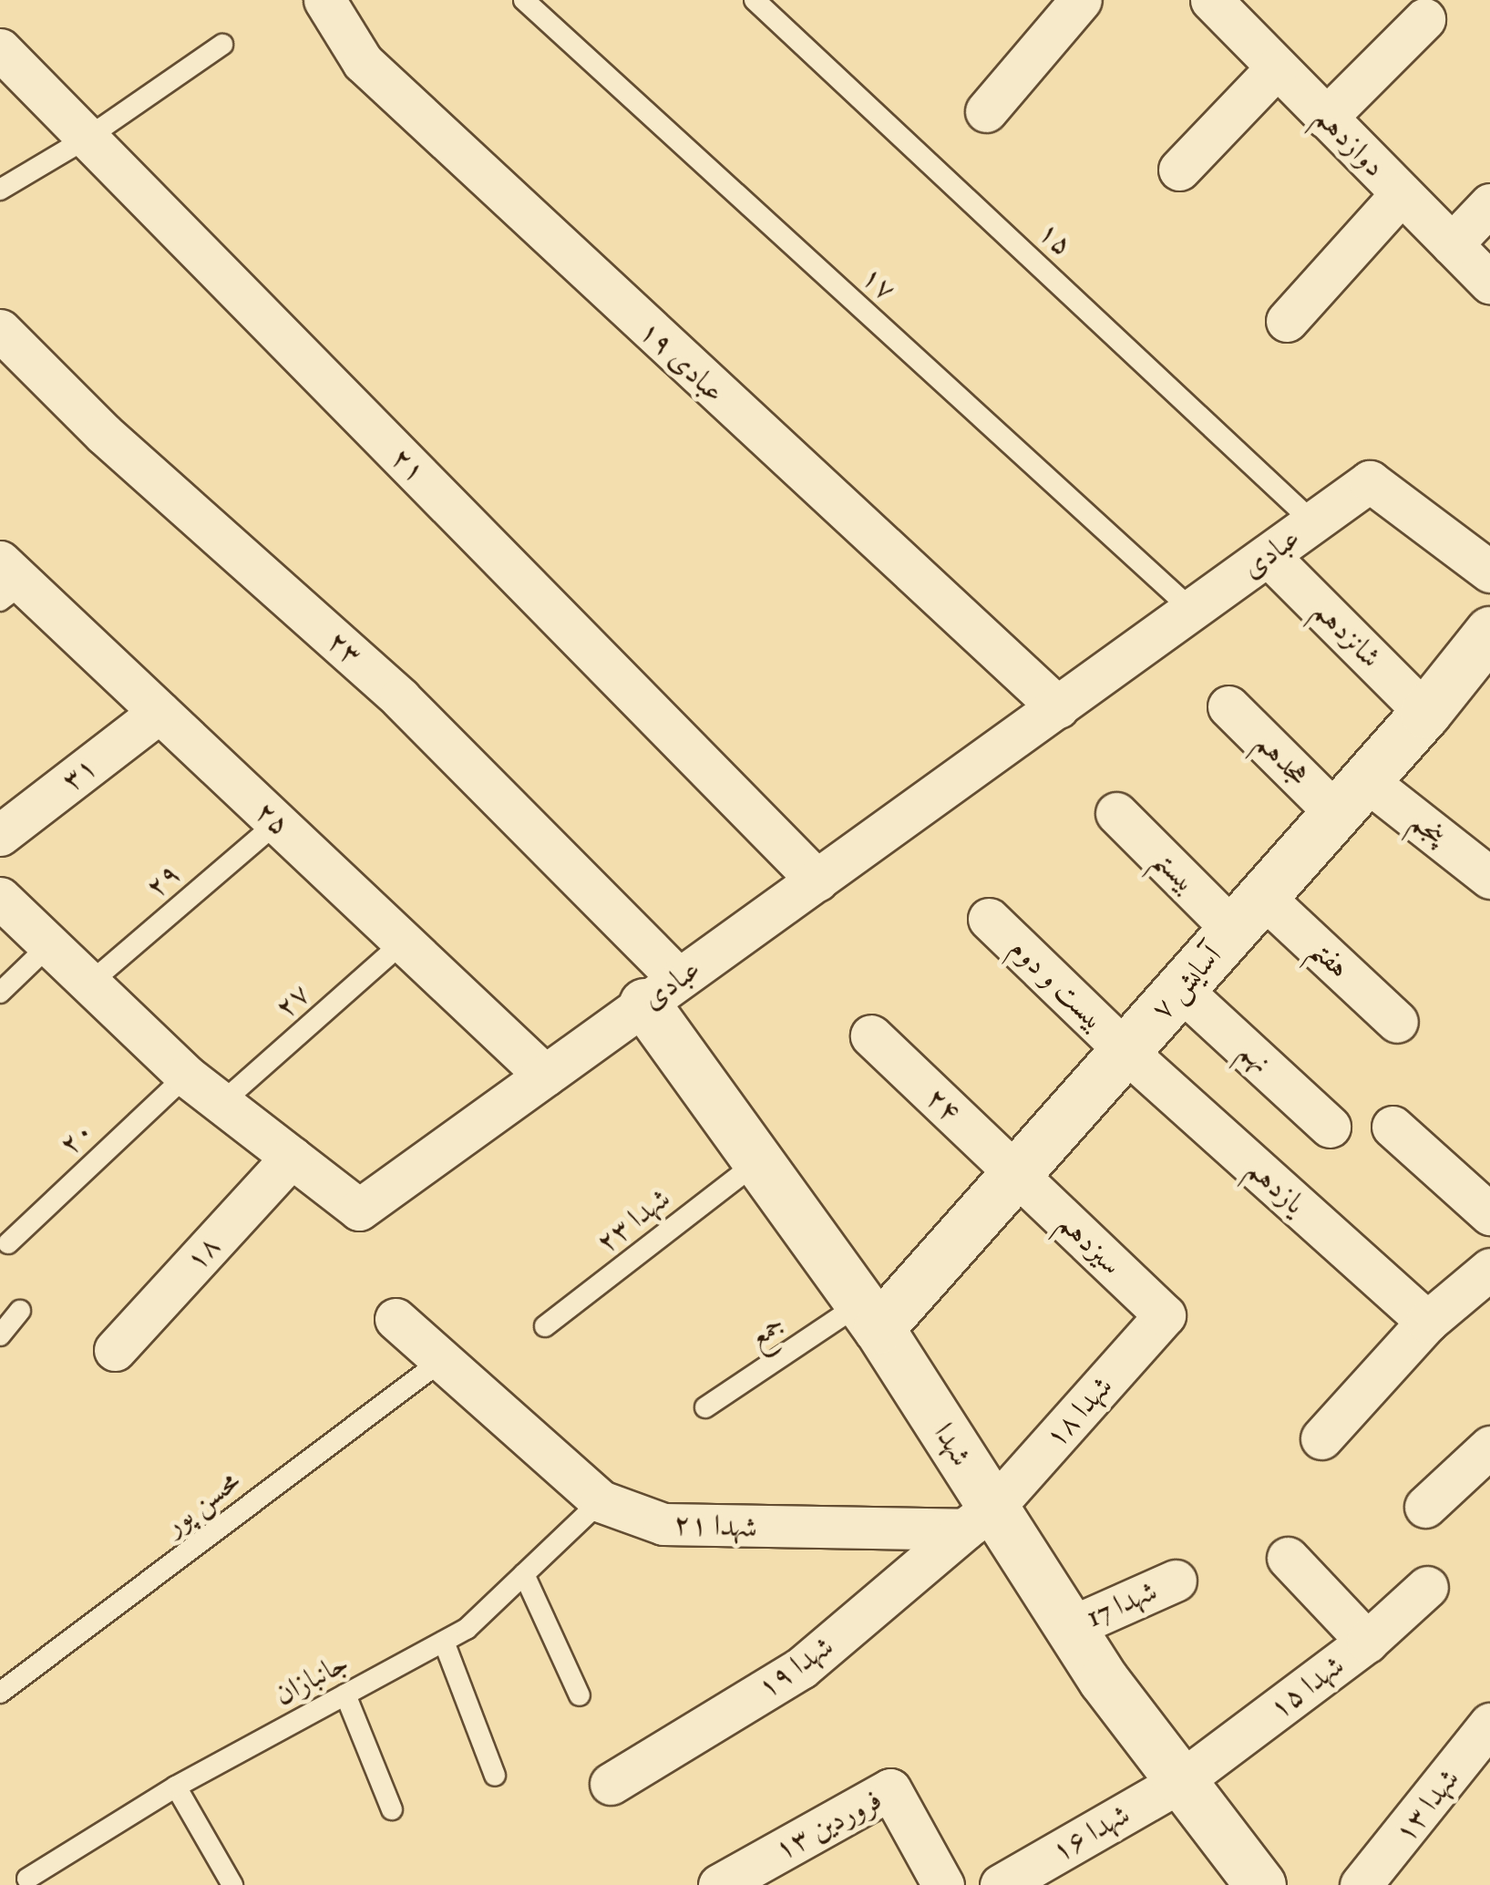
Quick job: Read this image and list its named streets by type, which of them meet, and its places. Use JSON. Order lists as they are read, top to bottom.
{
  "streets": {
    "street": [
      "دوازدهم",
      "عبادی ۱۹",
      "۲۱",
      "عبادی",
      "شانزدهم",
      "۲۳",
      "هجدهم",
      "۳۱",
      "۲۵",
      "پنجم",
      "بیستم",
      "هفتم",
      "آسایش ۷",
      "بیست و دوم",
      "نهم",
      "۲۴",
      "یازدهم",
      "سیزدهم",
      "۱۸",
      "شهدا ۱۸",
      "شهدا",
      "شهدا ۲۱",
      "شهدا 17",
      "شهدا ۱۹",
      "شهدا ۱۵",
      "شهدا ۱۳",
      "فروردین ۱۳",
      "شهدا ۱۶"
    ],
    "lane": [
      "۱۵",
      "۱۷",
      "۲۹",
      "۲۷",
      "۲۰",
      "شهدا ۲۳",
      "جمع",
      "محسن پور",
      "جانبازان"
    ]
  },
  "crossings": [
    ["۱۵", "عبادی"],
    ["۱۷", "عبادی"],
    ["عبادی ۱۹", "عبادی"],
    ["۲۱", "عبادی"],
    ["عبادی", "شانزدهم"],
    ["عبادی", "۲۳"],
    ["عبادی", "۲۵"],
    ["عبادی", "۲۹"],
    ["عبادی", "۲۷"],
    ["عبادی", "۲۰"],
    ["عبادی", "۱۸"],
    ["عبادی", "شهدا"],
    ["شانزدهم", "آسایش ۷"],
    ["۲۳", "شهدا"],
    ["هجدهم", "پنجم"],
    ["هجدهم", "آسایش ۷"],
    ["۳۱", "۲۵"],
    ["۲۵", "۲۹"],
    ["۲۵", "۲۷"],
    ["پنجم", "آسایش ۷"],
    ["بیستم", "هفتم"],
    ["بیستم", "آسایش ۷"],
    ["هفتم", "آسایش ۷"],
    ["آسایش ۷", "بیست و دوم"],
    ["آسایش ۷", "نهم"],
    ["آسایش ۷", "۲۴"],
    ["آسایش ۷", "یازدهم"],
    ["آسایش ۷", "سیزدهم"],
    ["آسایش ۷", "جمع"],
    ["آسایش ۷", "شهدا"],
    ["بیست و دوم", "یازدهم"],
    ["۲۴", "سیزدهم"],
    ["شهدا ۲۳", "شهدا"],
    ["سیزدهم", "شهدا ۱۸"],
    ["جمع", "شهدا"],
    ["شهدا ۱۸", "شهدا"],
    ["شهدا ۱۸", "شهدا ۲۱"],
    ["شهدا ۱۸", "شهدا ۱۹"],
    ["شهدا", "شهدا ۲۱"],
    ["شهدا", "شهدا 17"],
    ["شهدا", "شهدا ۱۹"],
    ["شهدا", "شهدا ۱۵"],
    ["شهدا", "شهدا ۱۶"],
    ["محسن پور", "شهدا ۲۱"],
    ["شهدا ۲۱", "شهدا ۱۹"],
    ["شهدا ۲۱", "جانبازان"],
    ["شهدا ۱۵", "شهدا ۱۶"]
  ]
}
